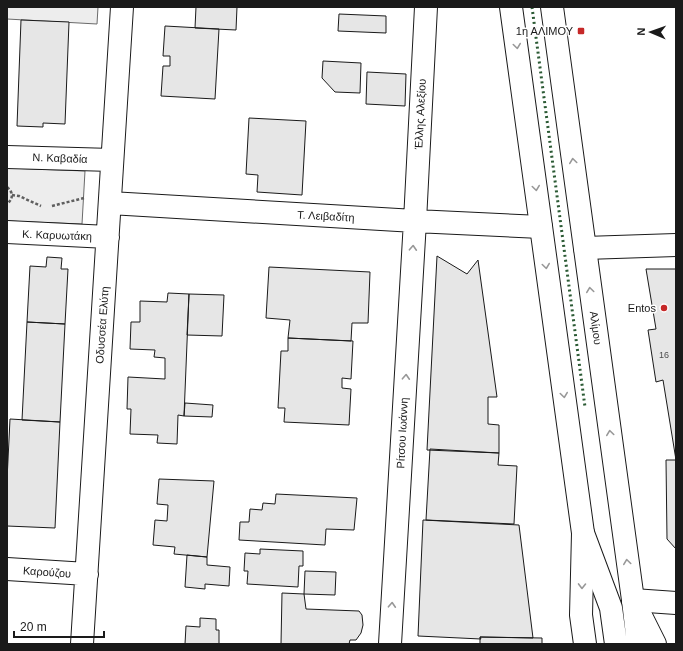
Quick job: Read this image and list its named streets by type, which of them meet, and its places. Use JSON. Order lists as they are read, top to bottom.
{
  "streets": {
    "main road": [
      "Έλλης Αλεξίου",
      "Ν. Καβαδία",
      "Τ. Λειβαδίτη",
      "Κ. Καρυωτάκη",
      "Οδυσσέα Ελύτη",
      "Αλίμου",
      "Ρίτσου Ιωάννη",
      "Καρούζου"
    ]
  },
  "crossings": [
    ["Έλλης Αλεξίου", "Τ. Λειβαδίτη"],
    ["Έλλης Αλεξίου", "Ρίτσου Ιωάννη"],
    ["Ν. Καβαδία", "Οδυσσέα Ελύτη"],
    ["Τ. Λειβαδίτη", "Οδυσσέα Ελύτη"],
    ["Τ. Λειβαδίτη", "Ρίτσου Ιωάννη"],
    ["Κ. Καρυωτάκη", "Οδυσσέα Ελύτη"],
    ["Οδυσσέα Ελύτη", "Καρούζου"]
  ],
  "places": {
    "transit": ["1η ΑΛΙΜΟΥ"],
    "other": ["Entos"]
  },
  "house_numbers": ["16"],
  "scale_bar": "20 m",
  "north": "left"
}
